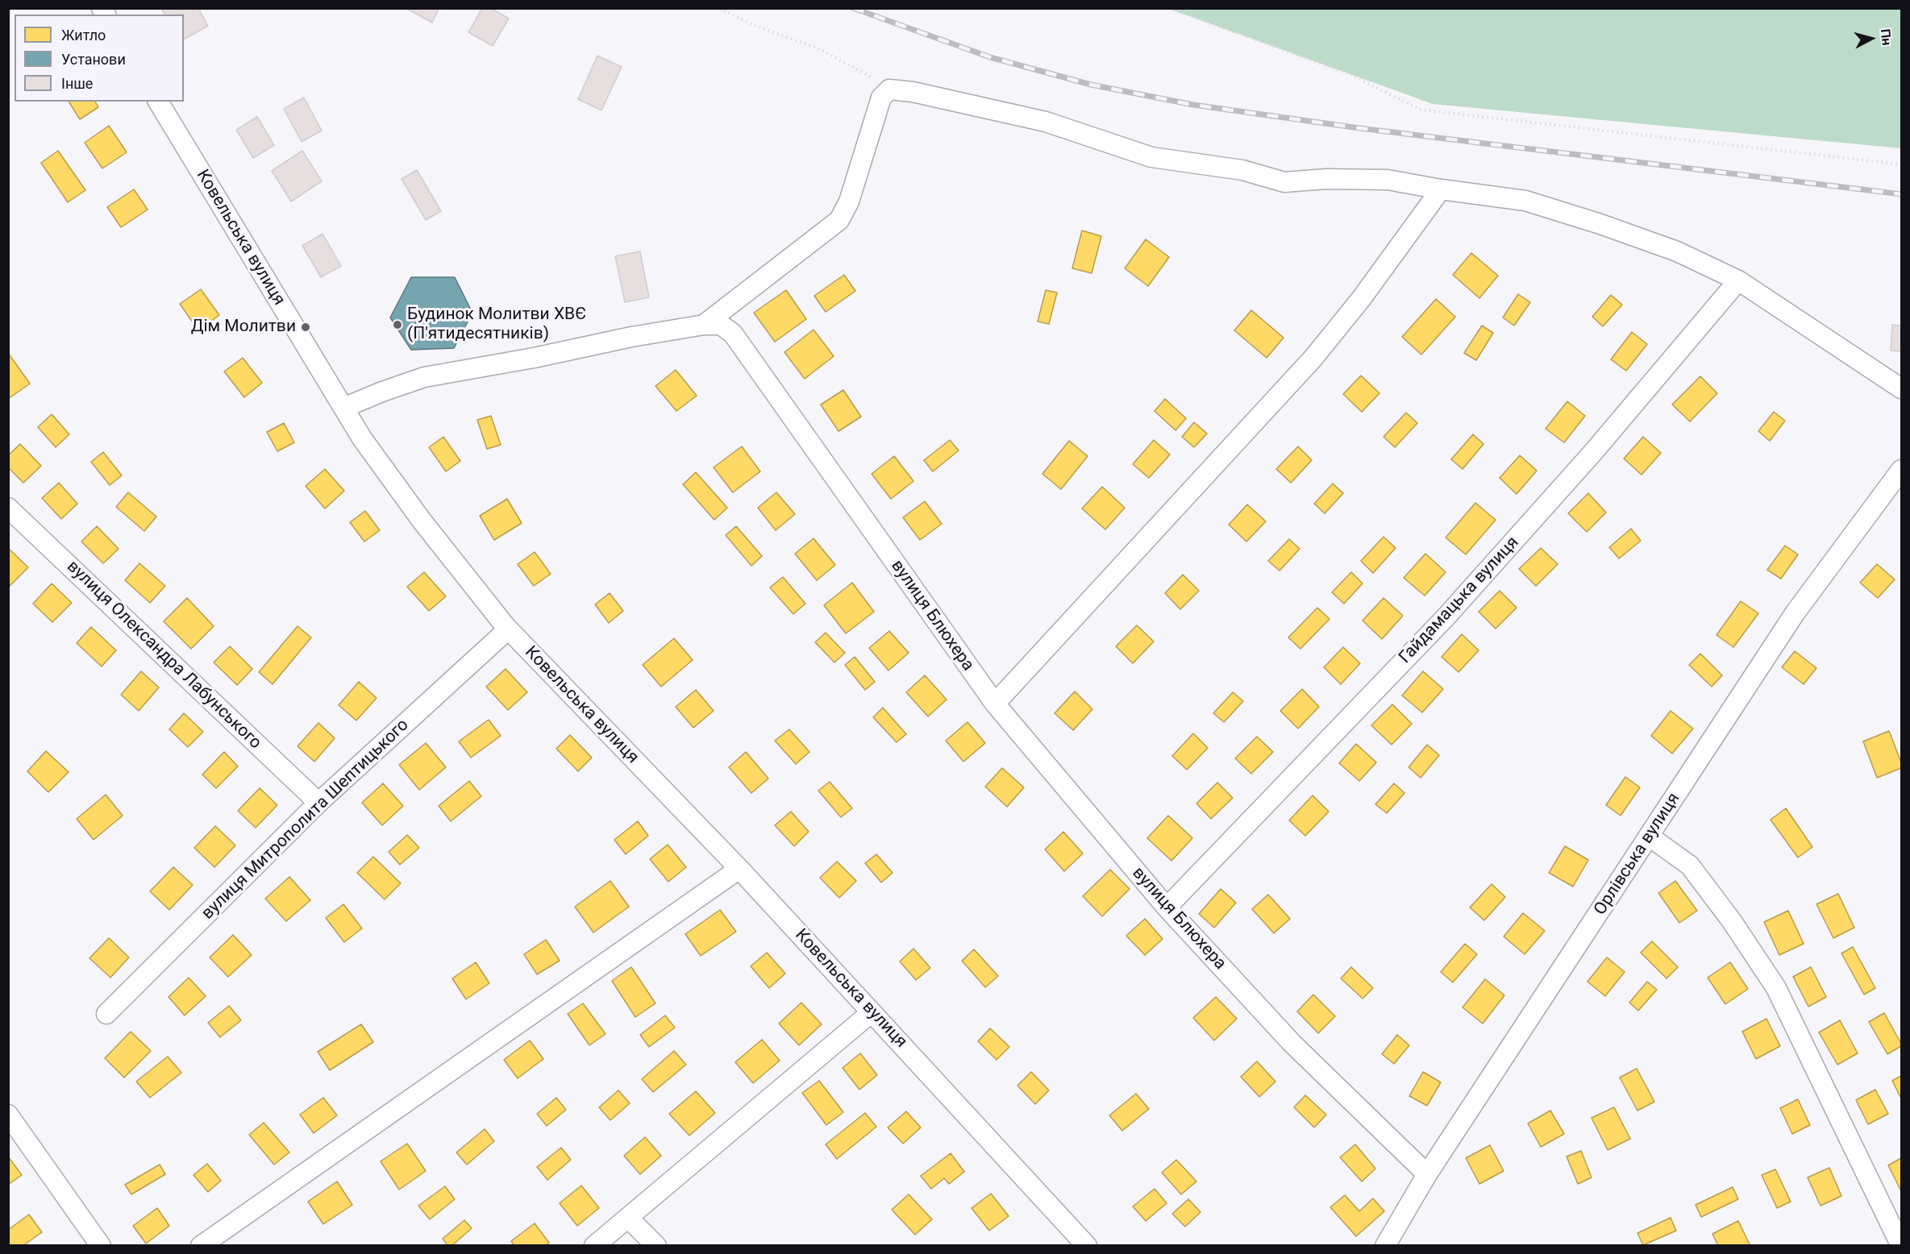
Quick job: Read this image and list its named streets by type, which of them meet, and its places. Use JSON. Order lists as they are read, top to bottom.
{
  "streets": {
    "street": [
      "Ковельська вулиця",
      "Гайдамацька вулиця",
      "вулиця Блюхера",
      "вулиця Олександра Лабунського",
      "вулиця Митрополита Шептицького",
      "Орлівська вулиця"
    ]
  },
  "crossings": [
    ["Ковельська вулиця", "вулиця Блюхера"],
    ["Ковельська вулиця", "вулиця Митрополита Шептицького"],
    ["Гайдамацька вулиця", "вулиця Блюхера"],
    ["вулиця Блюхера", "Орлівська вулиця"],
    ["вулиця Олександра Лабунського", "вулиця Митрополита Шептицького"]
  ],
  "places": ["Будинок Молитви ХВЄ (П'ятидесятників)", "Дім Молитви"],
  "legend": ["Житло", "Установи", "Інше"],
  "north": "right"
}
